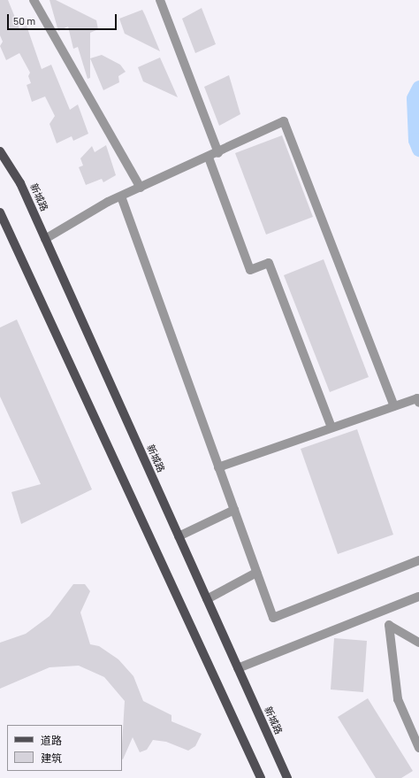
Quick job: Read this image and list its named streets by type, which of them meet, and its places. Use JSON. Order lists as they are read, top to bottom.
{
  "streets": {
    "main road": ["新城路"]
  },
  "legend": ["道路", "建筑"],
  "scale_bar": "50 m"
}
